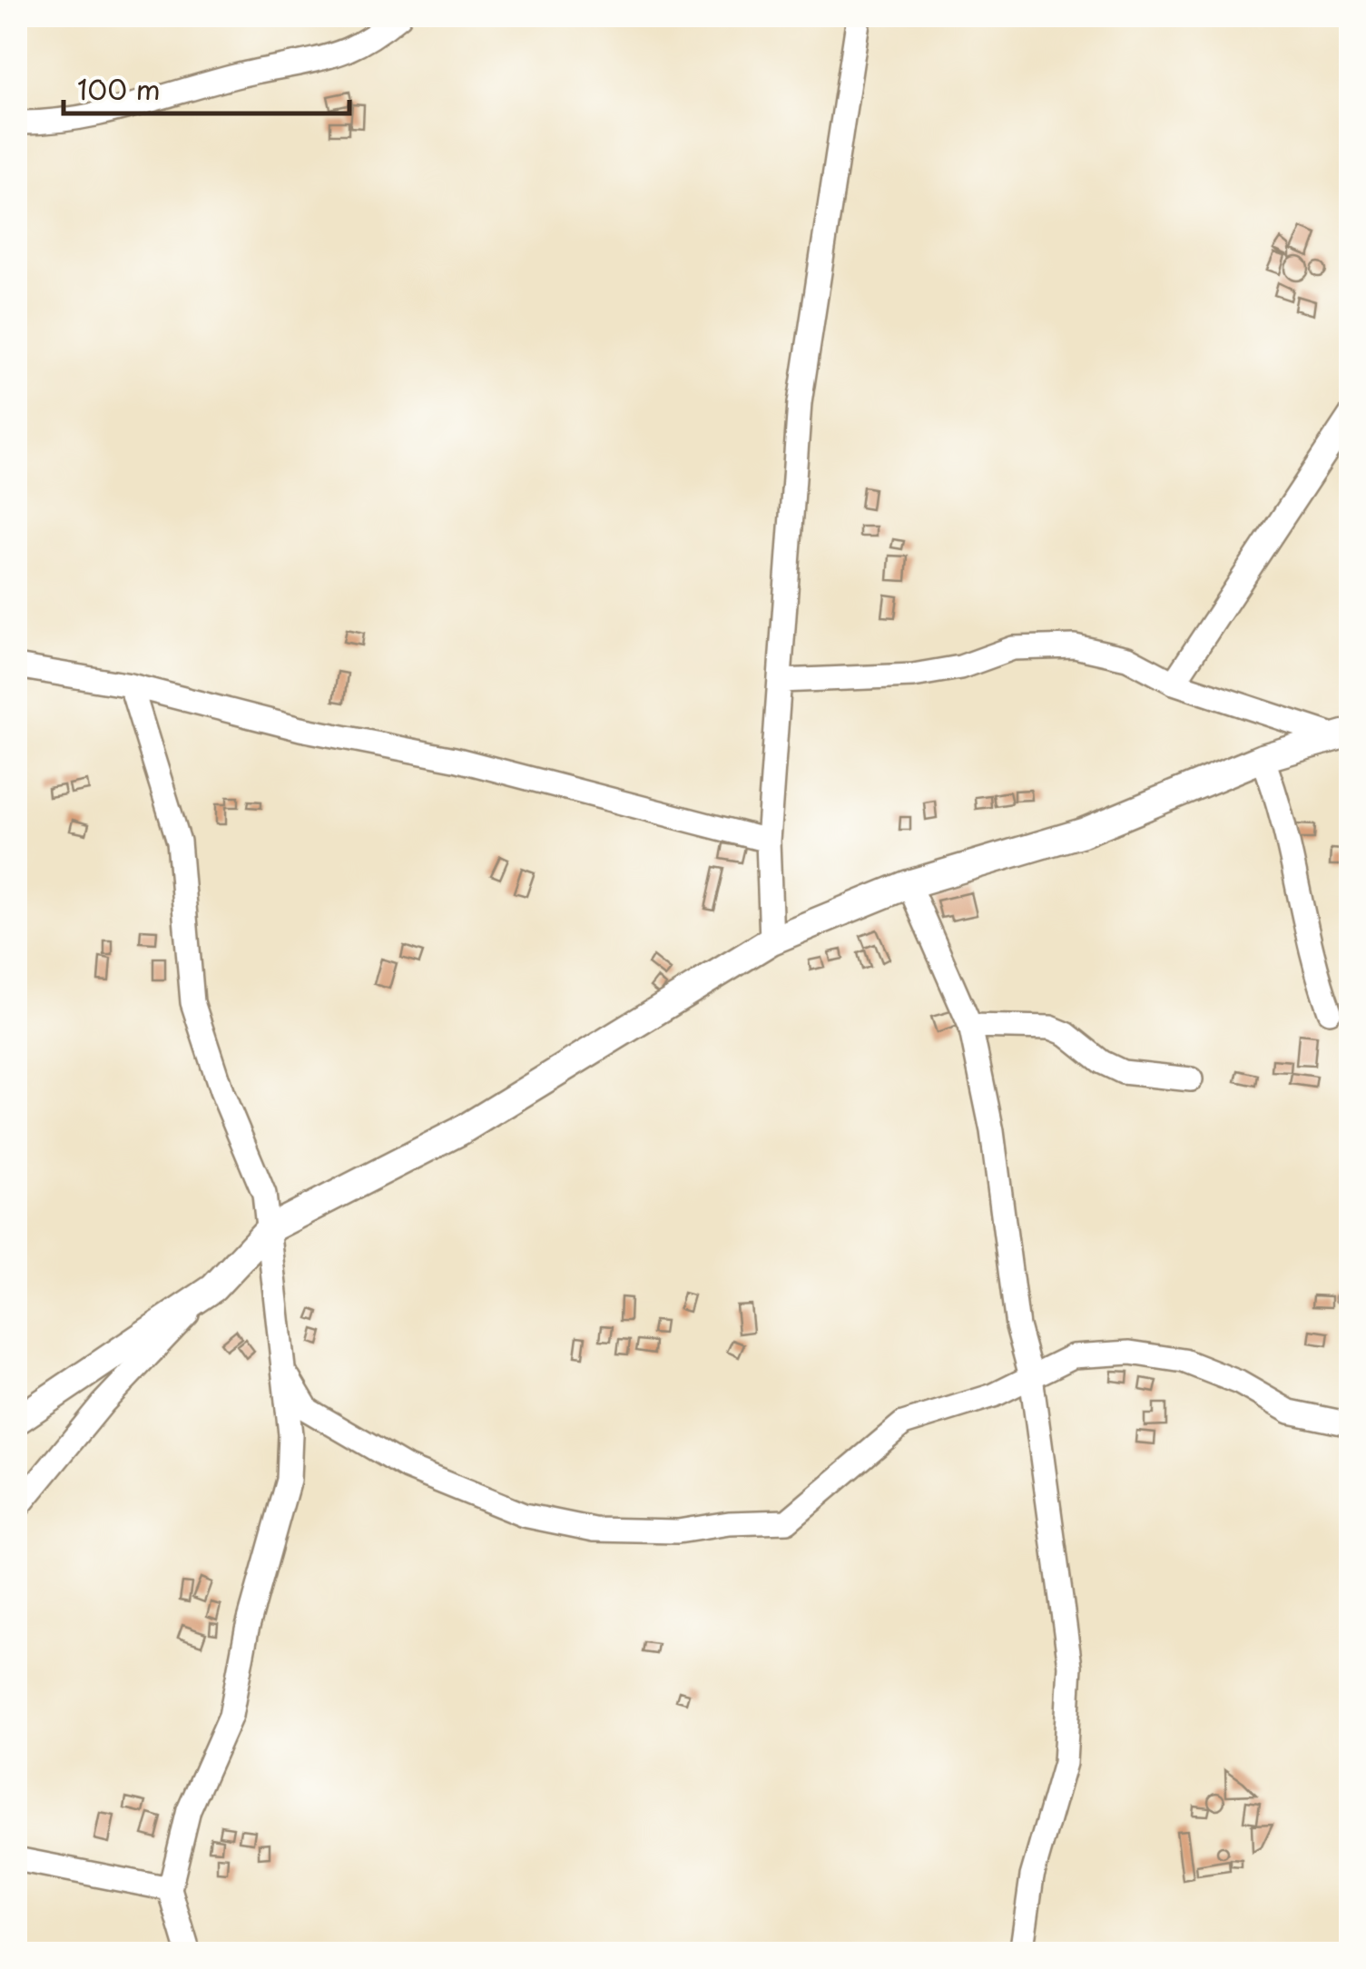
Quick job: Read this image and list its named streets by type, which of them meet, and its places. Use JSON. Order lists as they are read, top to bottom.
{
  "scale_bar": "100 m"
}
